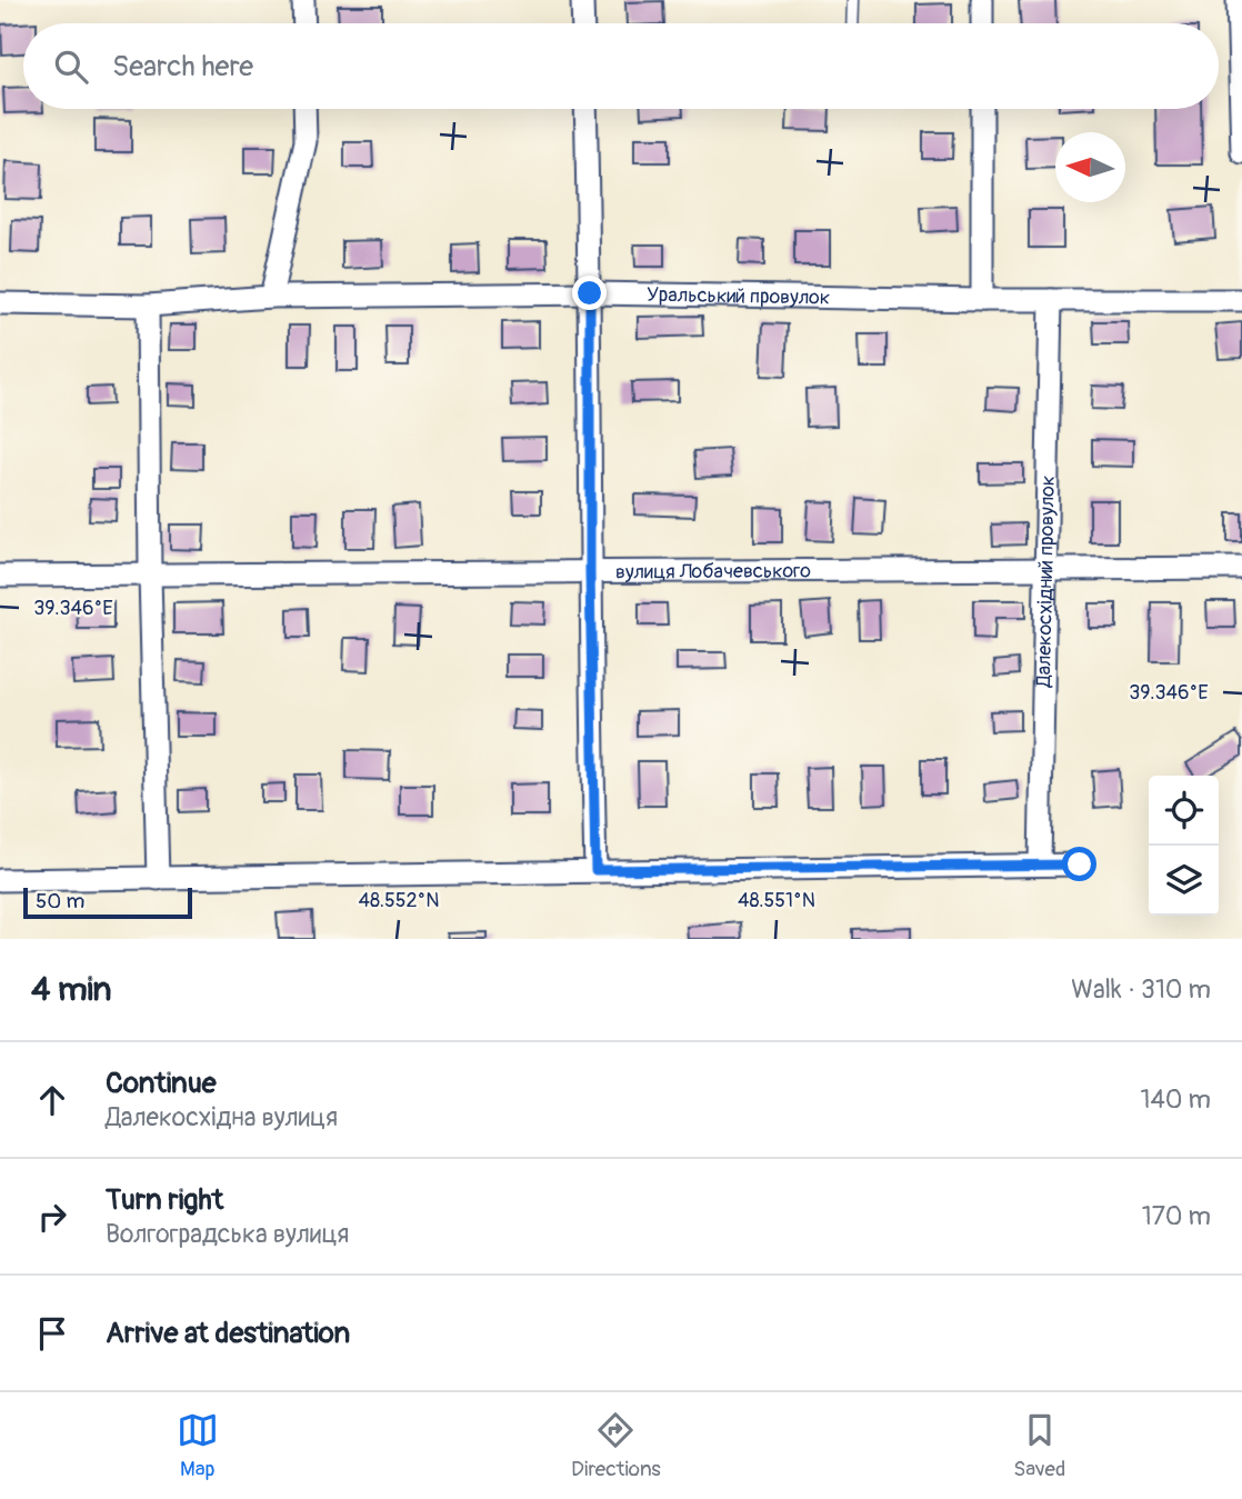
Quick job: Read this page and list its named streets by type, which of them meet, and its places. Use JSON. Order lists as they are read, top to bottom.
{
  "streets": {
    "street": ["Уральський провулок", "вулиця Лобачевського", "Далекосхідний провулок"]
  },
  "crossings": [
    ["Уральський провулок", "Далекосхідний провулок"],
    ["вулиця Лобачевського", "Далекосхідний провулок"]
  ],
  "scale_bar": "50 m",
  "north": "left",
  "page": {
    "search": "Search here",
    "scale": "50 m",
    "heading": ["4 min", "Walk · 310 m"],
    "list": [
      ["Continue", "Далекосхідна вулиця", "140 m"],
      ["Turn right", "Волгоградська вулиця", "170 m"],
      "Arrive at destination"
    ],
    "nav": ["Map", "Directions", "Saved"]
  },
  "coordinates": ["39.346°E", "48.552°N", "48.551°N"]
}
